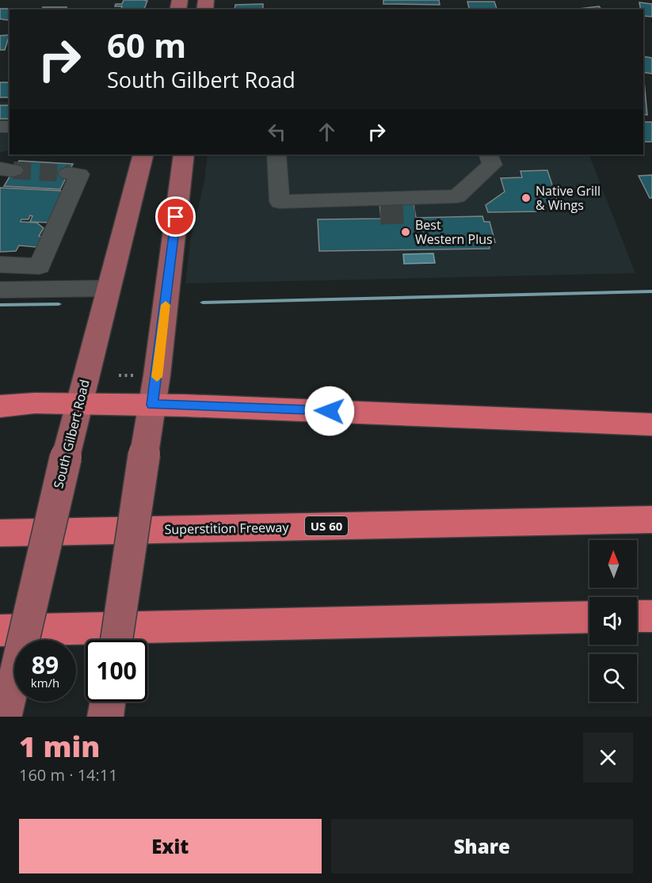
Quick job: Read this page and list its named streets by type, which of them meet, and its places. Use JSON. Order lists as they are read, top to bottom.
{
  "streets": {
    "highway": ["US 60", "Superstition Freeway"],
    "main road": ["South Gilbert Road"]
  },
  "places": ["Native Grill & Wings", "Best Western Plus"],
  "north": "top",
  "page": {
    "turn": ["60 m", "South Gilbert Road"],
    "speed": "89 km/h",
    "limit": "100",
    "heading": ["1 min", "160 m · 14:11"],
    "buttons": ["Exit", "Share"]
  }
}
